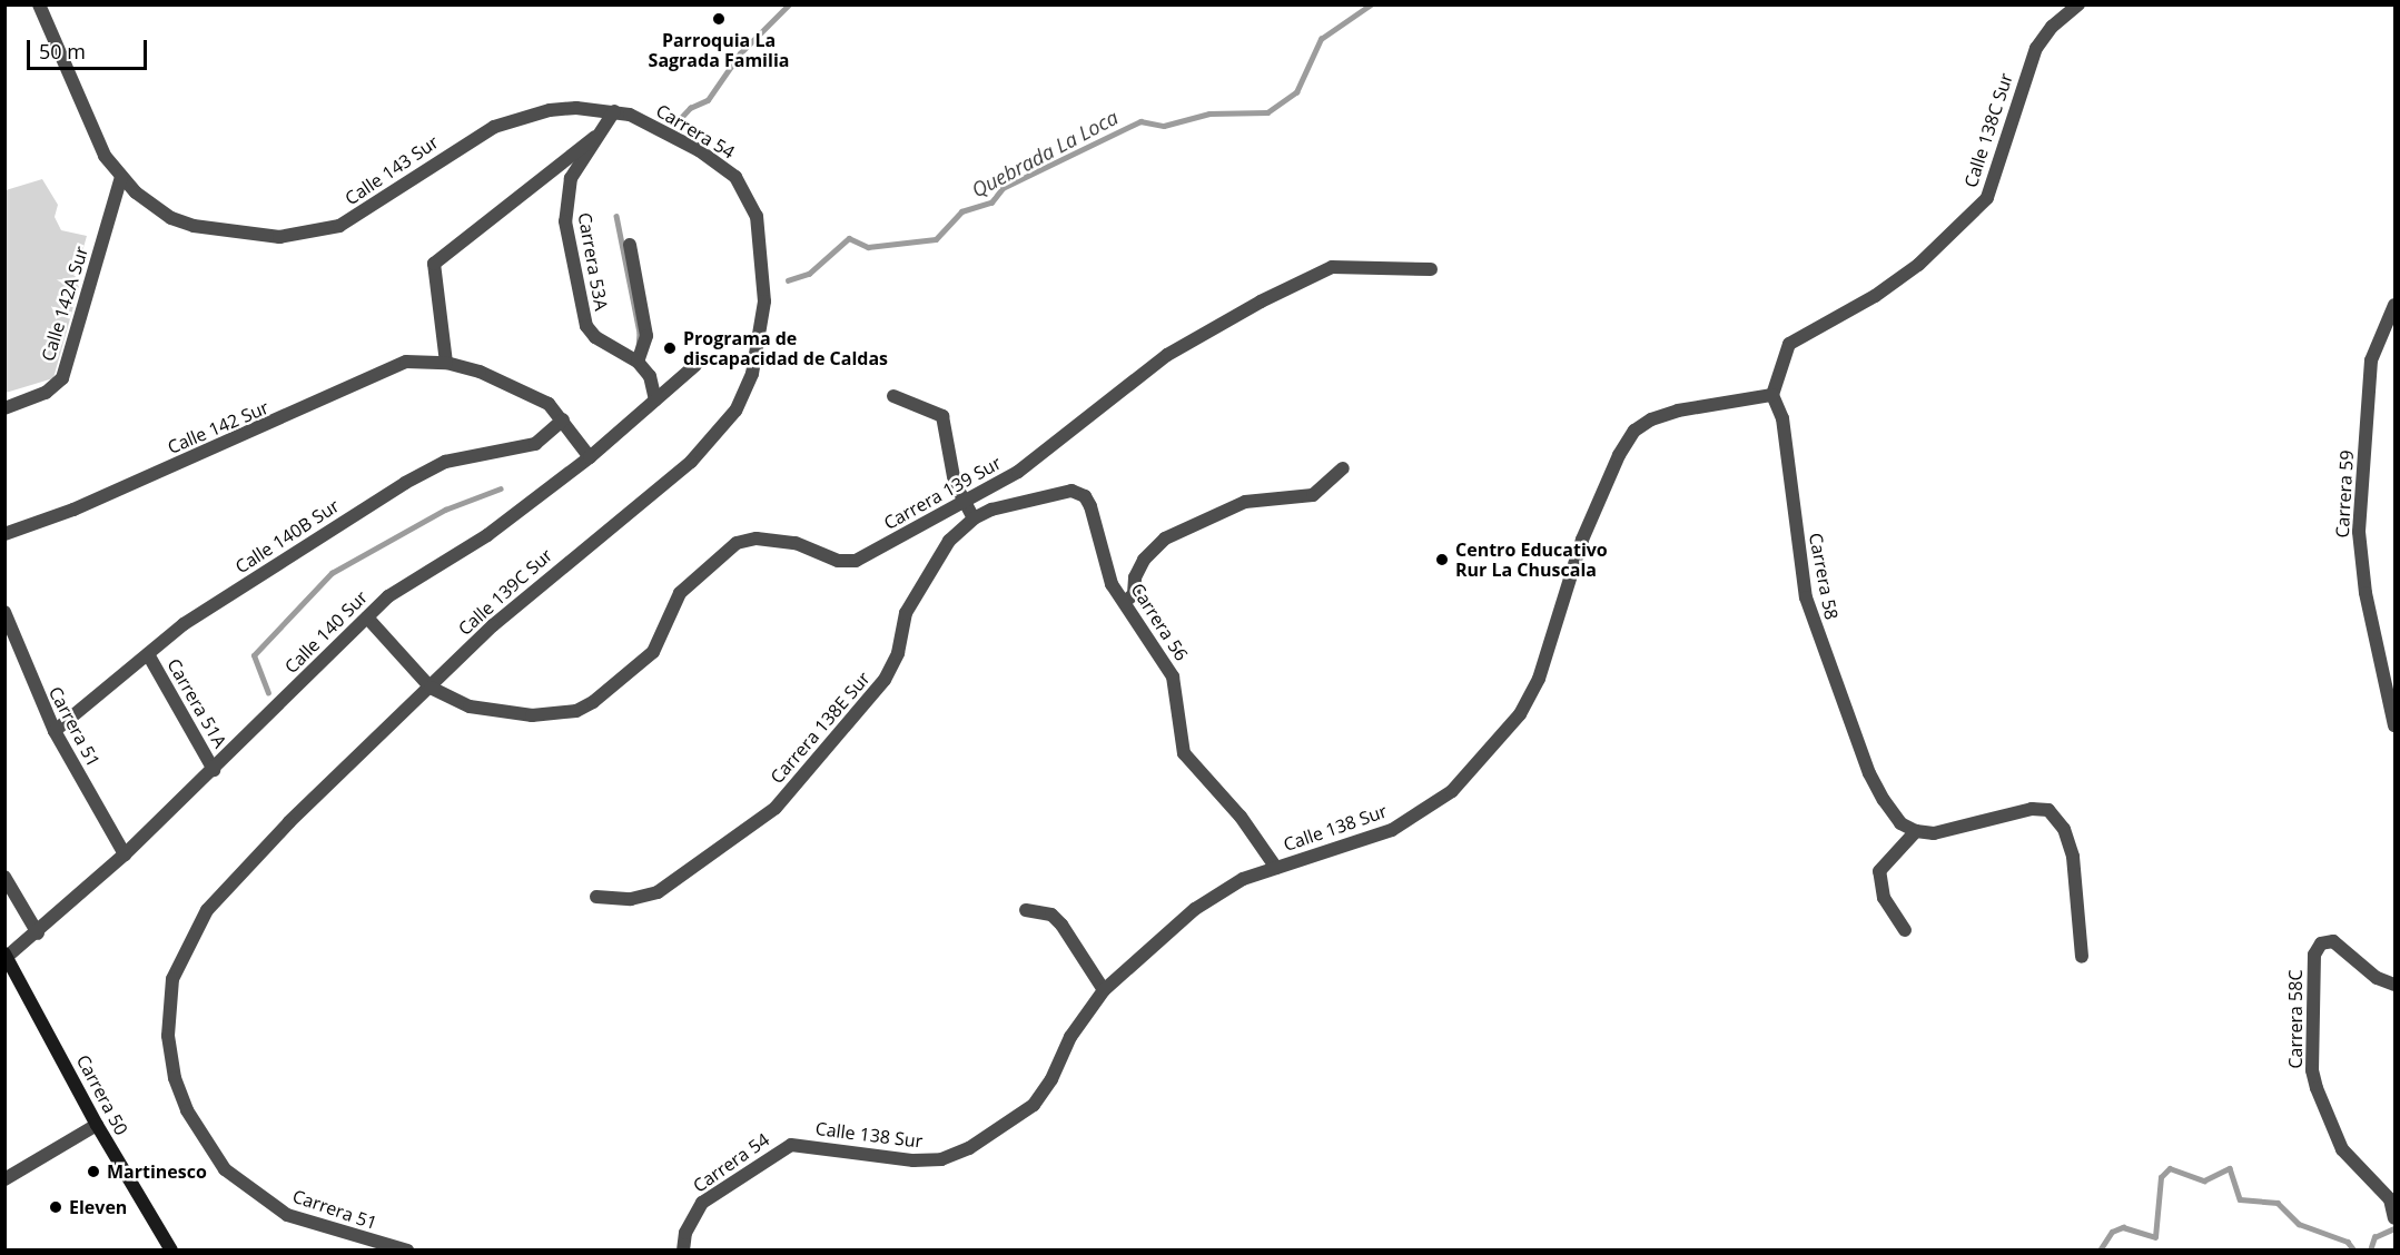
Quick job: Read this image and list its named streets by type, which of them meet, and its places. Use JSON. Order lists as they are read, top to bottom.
{
  "streets": {
    "main road": ["Carrera 50"],
    "street": [
      "Calle 138C Sur",
      "Carrera 54",
      "Calle 143 Sur",
      "Carrera 53A",
      "Calle 142A Sur",
      "Calle 142 Sur",
      "Carrera 139 Sur",
      "Carrera 59",
      "Calle 140B Sur",
      "Carrera 58",
      "Calle 139C Sur",
      "Carrera 56",
      "Calle 140 Sur",
      "Carrera 51A",
      "Carrera 51",
      "Carrera 138E Sur",
      "Calle 138 Sur",
      "Carrera 58C"
    ]
  },
  "crossings": [
    ["Calle 138C Sur", "Carrera 58"],
    ["Calle 138C Sur", "Calle 138 Sur"],
    ["Carrera 54", "Calle 143 Sur"],
    ["Carrera 54", "Carrera 53A"],
    ["Carrera 54", "Calle 139C Sur"],
    ["Carrera 54", "Calle 138 Sur"],
    ["Calle 143 Sur", "Carrera 53A"],
    ["Calle 143 Sur", "Calle 142A Sur"],
    ["Calle 142 Sur", "Calle 140B Sur"],
    ["Calle 142 Sur", "Calle 140 Sur"],
    ["Carrera 139 Sur", "Calle 139C Sur"],
    ["Calle 140B Sur", "Carrera 51A"],
    ["Calle 140B Sur", "Carrera 51"],
    ["Carrera 58", "Calle 138 Sur"],
    ["Calle 139C Sur", "Carrera 51"],
    ["Carrera 56", "Carrera 138E Sur"],
    ["Carrera 56", "Calle 138 Sur"],
    ["Calle 140 Sur", "Carrera 51A"],
    ["Calle 140 Sur", "Carrera 51"],
    ["Calle 140 Sur", "Carrera 50"]
  ],
  "water": ["Quebrada La Loca"],
  "places": [
    "Parroquia La Sagrada Familia",
    "Programa de discapacidad de Caldas",
    "Centro Educativo Rur La Chuscala",
    "Martinesco",
    "Eleven"
  ],
  "scale_bar": "50 m"
}
